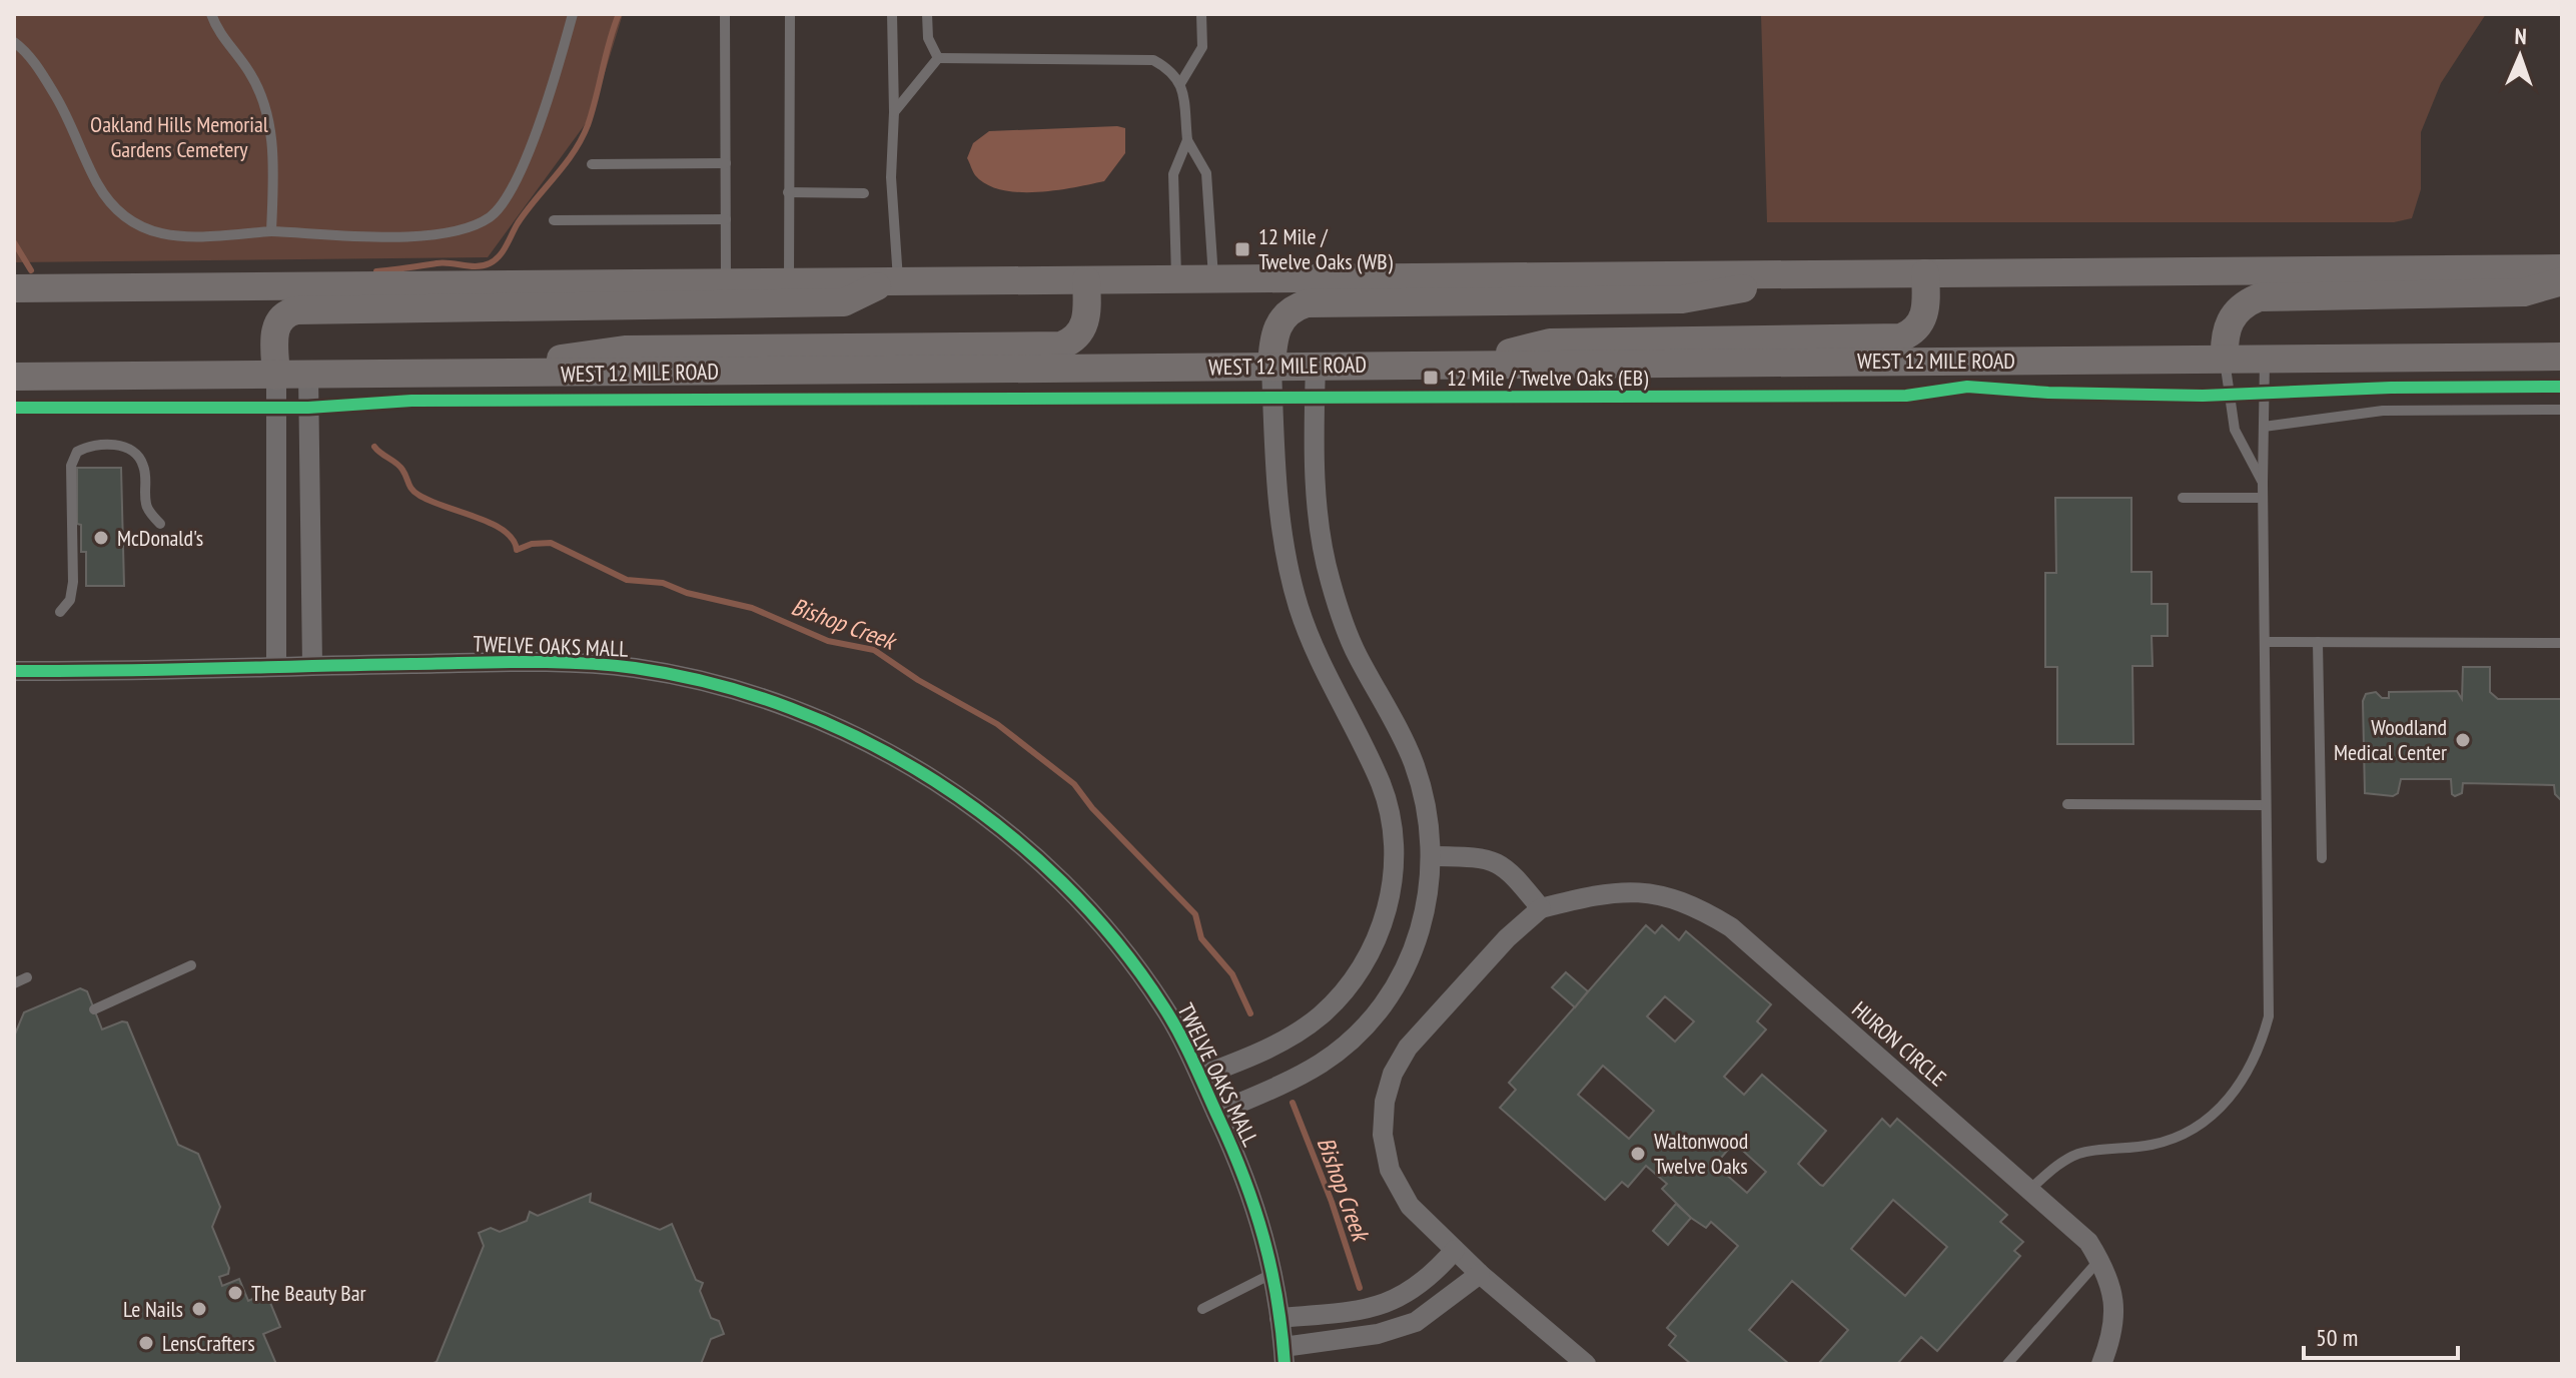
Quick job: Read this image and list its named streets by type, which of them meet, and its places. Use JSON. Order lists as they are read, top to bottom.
{
  "streets": {
    "main road": ["WEST 12 MILE ROAD"],
    "street": ["TWELVE OAKS MALL", "HURON CIRCLE"]
  },
  "crossings": [
    ["WEST 12 MILE ROAD", "TWELVE OAKS MALL"]
  ],
  "water": ["Bishop Creek"],
  "parks": ["Oakland Hills Memorial Gardens Cemetery"],
  "places": {
    "transit": ["12 Mile / Twelve Oaks (WB)", "12 Mile / Twelve Oaks (EB)"],
    "other": [
      "McDonald's",
      "Woodland Medical Center",
      "Waltonwood Twelve Oaks",
      "The Beauty Bar",
      "Le Nails",
      "LensCrafters"
    ]
  },
  "scale_bar": "50 m",
  "north": "top"
}
